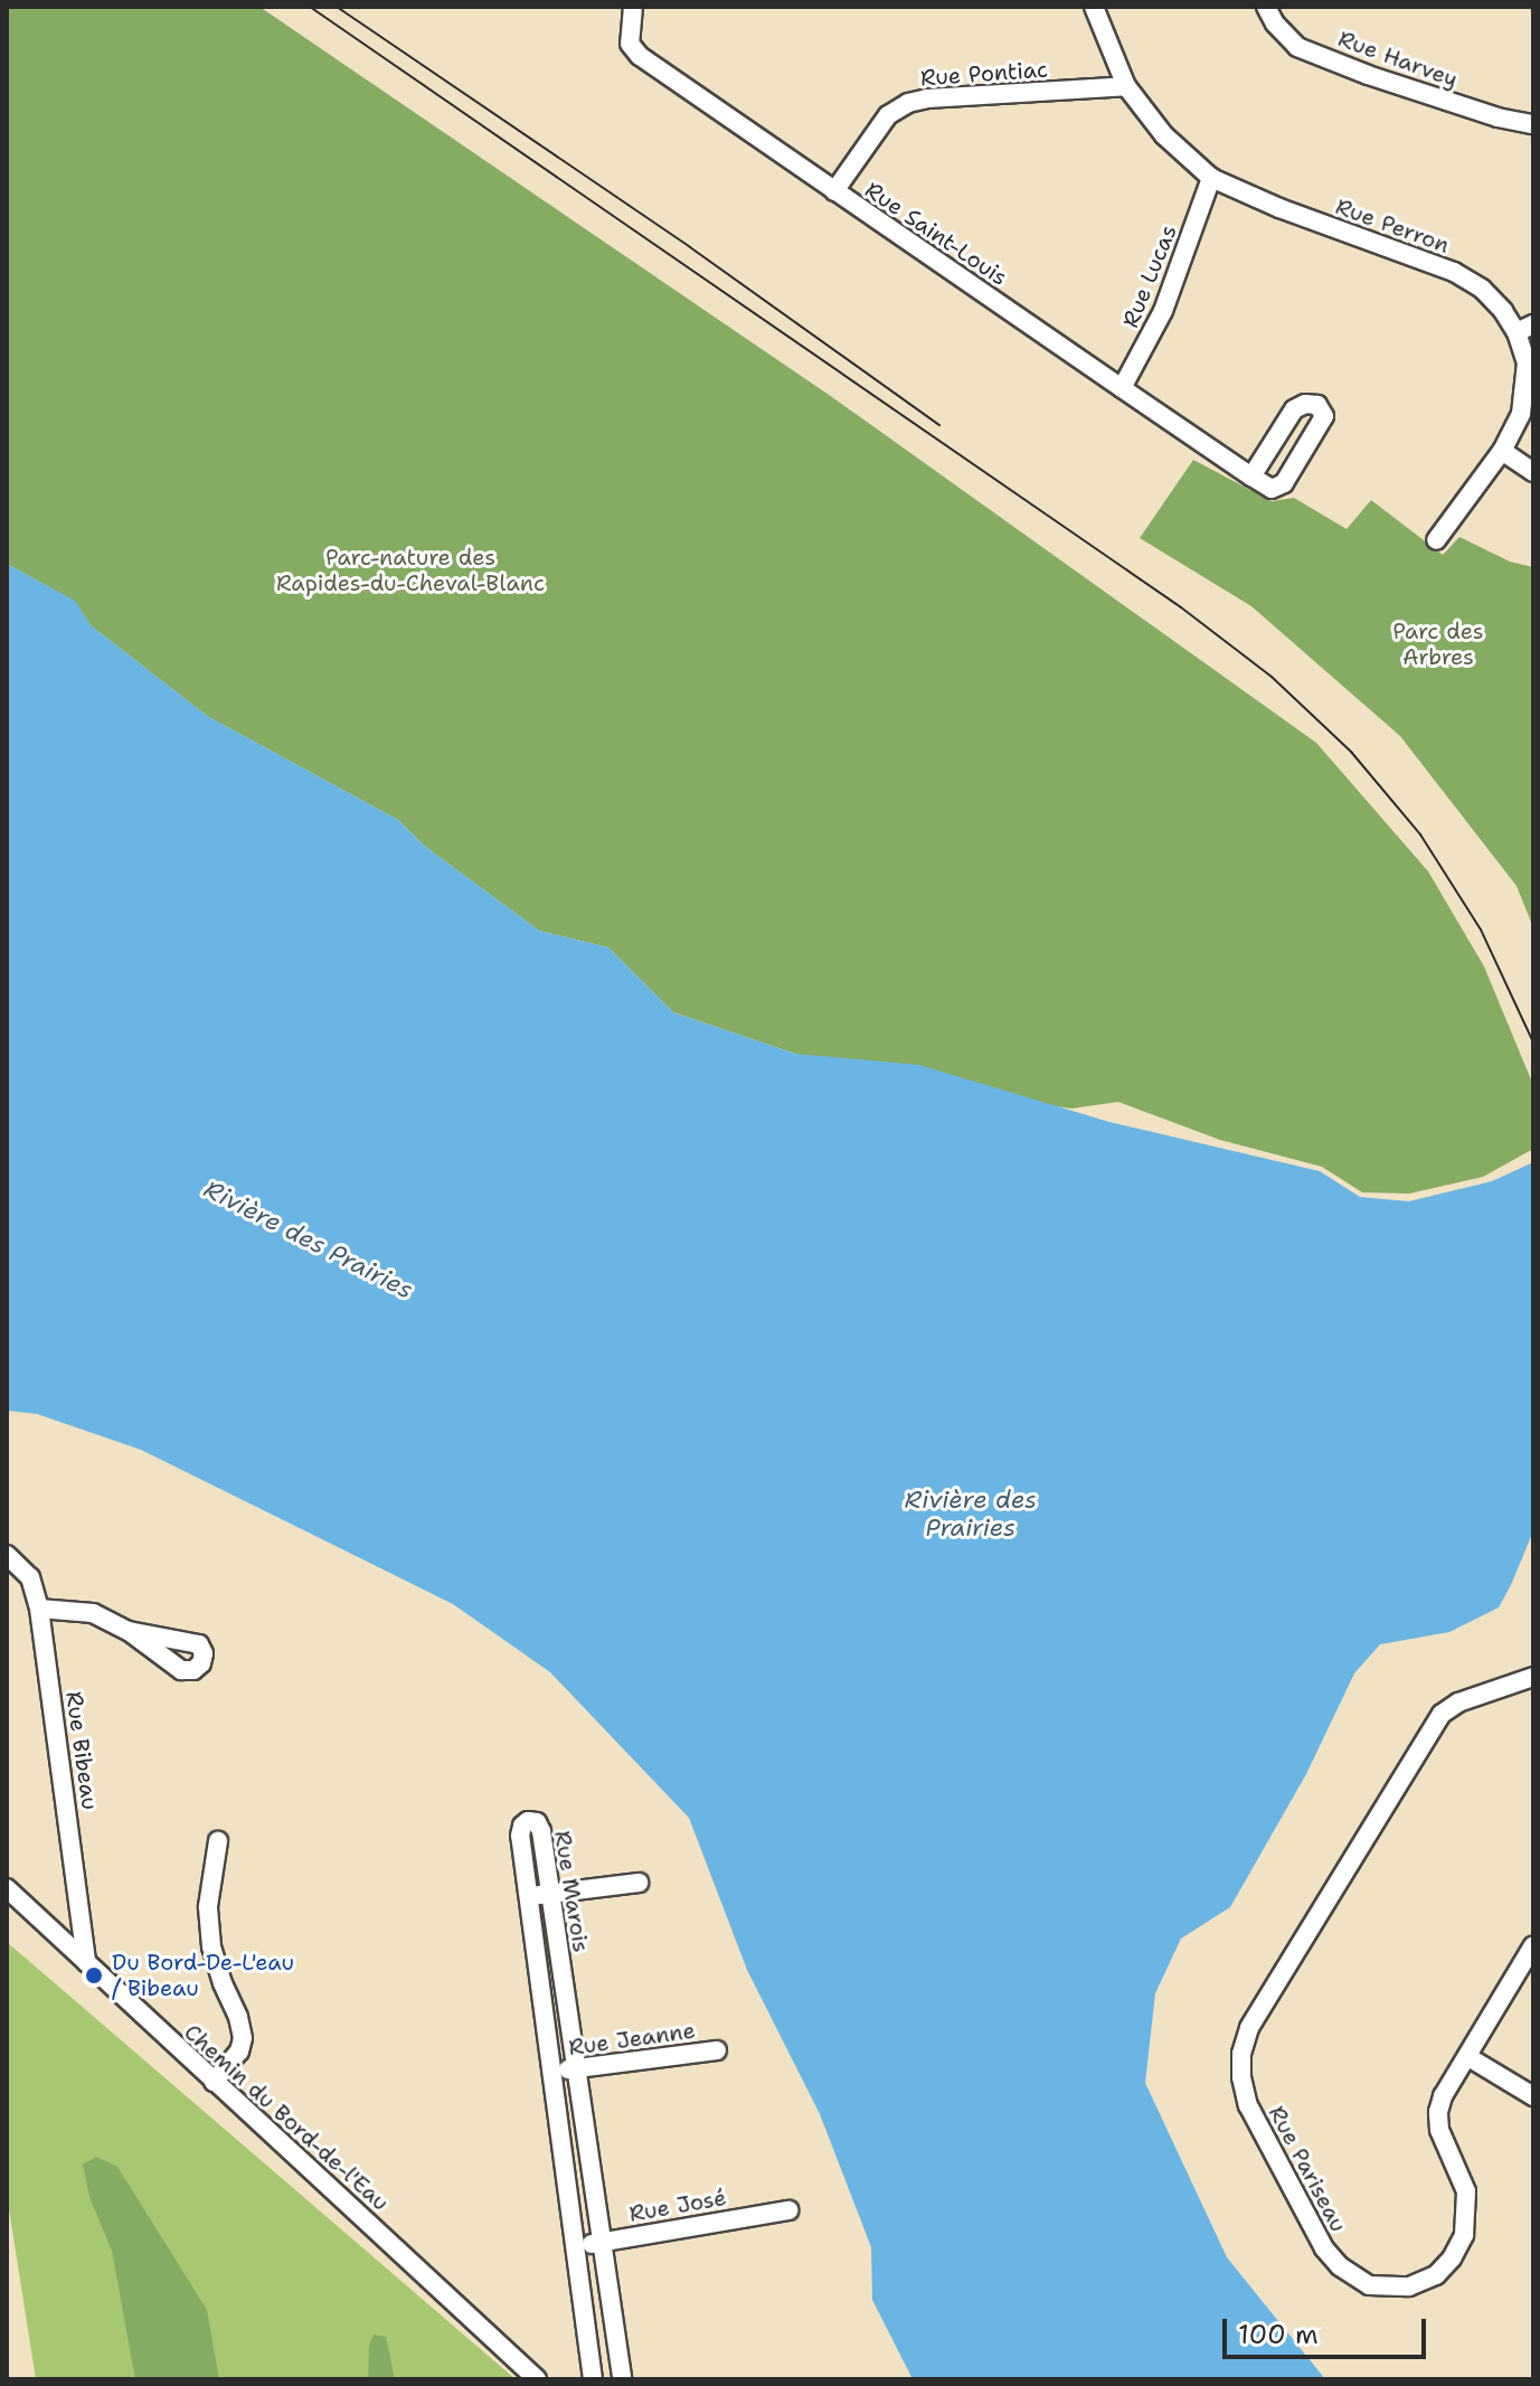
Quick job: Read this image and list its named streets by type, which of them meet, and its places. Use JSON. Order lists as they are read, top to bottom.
{
  "streets": {
    "street": [
      "Rue Harvey",
      "Rue Pontiac",
      "Rue Perron",
      "Rue Saint-Louis",
      "Rue Lucas",
      "Rue Bibeau",
      "Rue Marois",
      "Rue Jeanne",
      "Chemin du Bord-de-l'Eau",
      "Rue Pariseau",
      "Rue José"
    ]
  },
  "crossings": [
    ["Rue Pontiac", "Rue Perron"],
    ["Rue Pontiac", "Rue Saint-Louis"],
    ["Rue Perron", "Rue Lucas"],
    ["Rue Saint-Louis", "Rue Lucas"],
    ["Rue Bibeau", "Chemin du Bord-de-l'Eau"],
    ["Rue Marois", "Rue Jeanne"],
    ["Rue Marois", "Rue José"]
  ],
  "water": ["Rivière des Prairies"],
  "parks": ["Parc-nature des Rapides-du-Cheval-Blanc", "Parc des Arbres"],
  "places": ["Du Bord-De-L'eau / Bibeau"],
  "scale_bar": "100 m"
}
